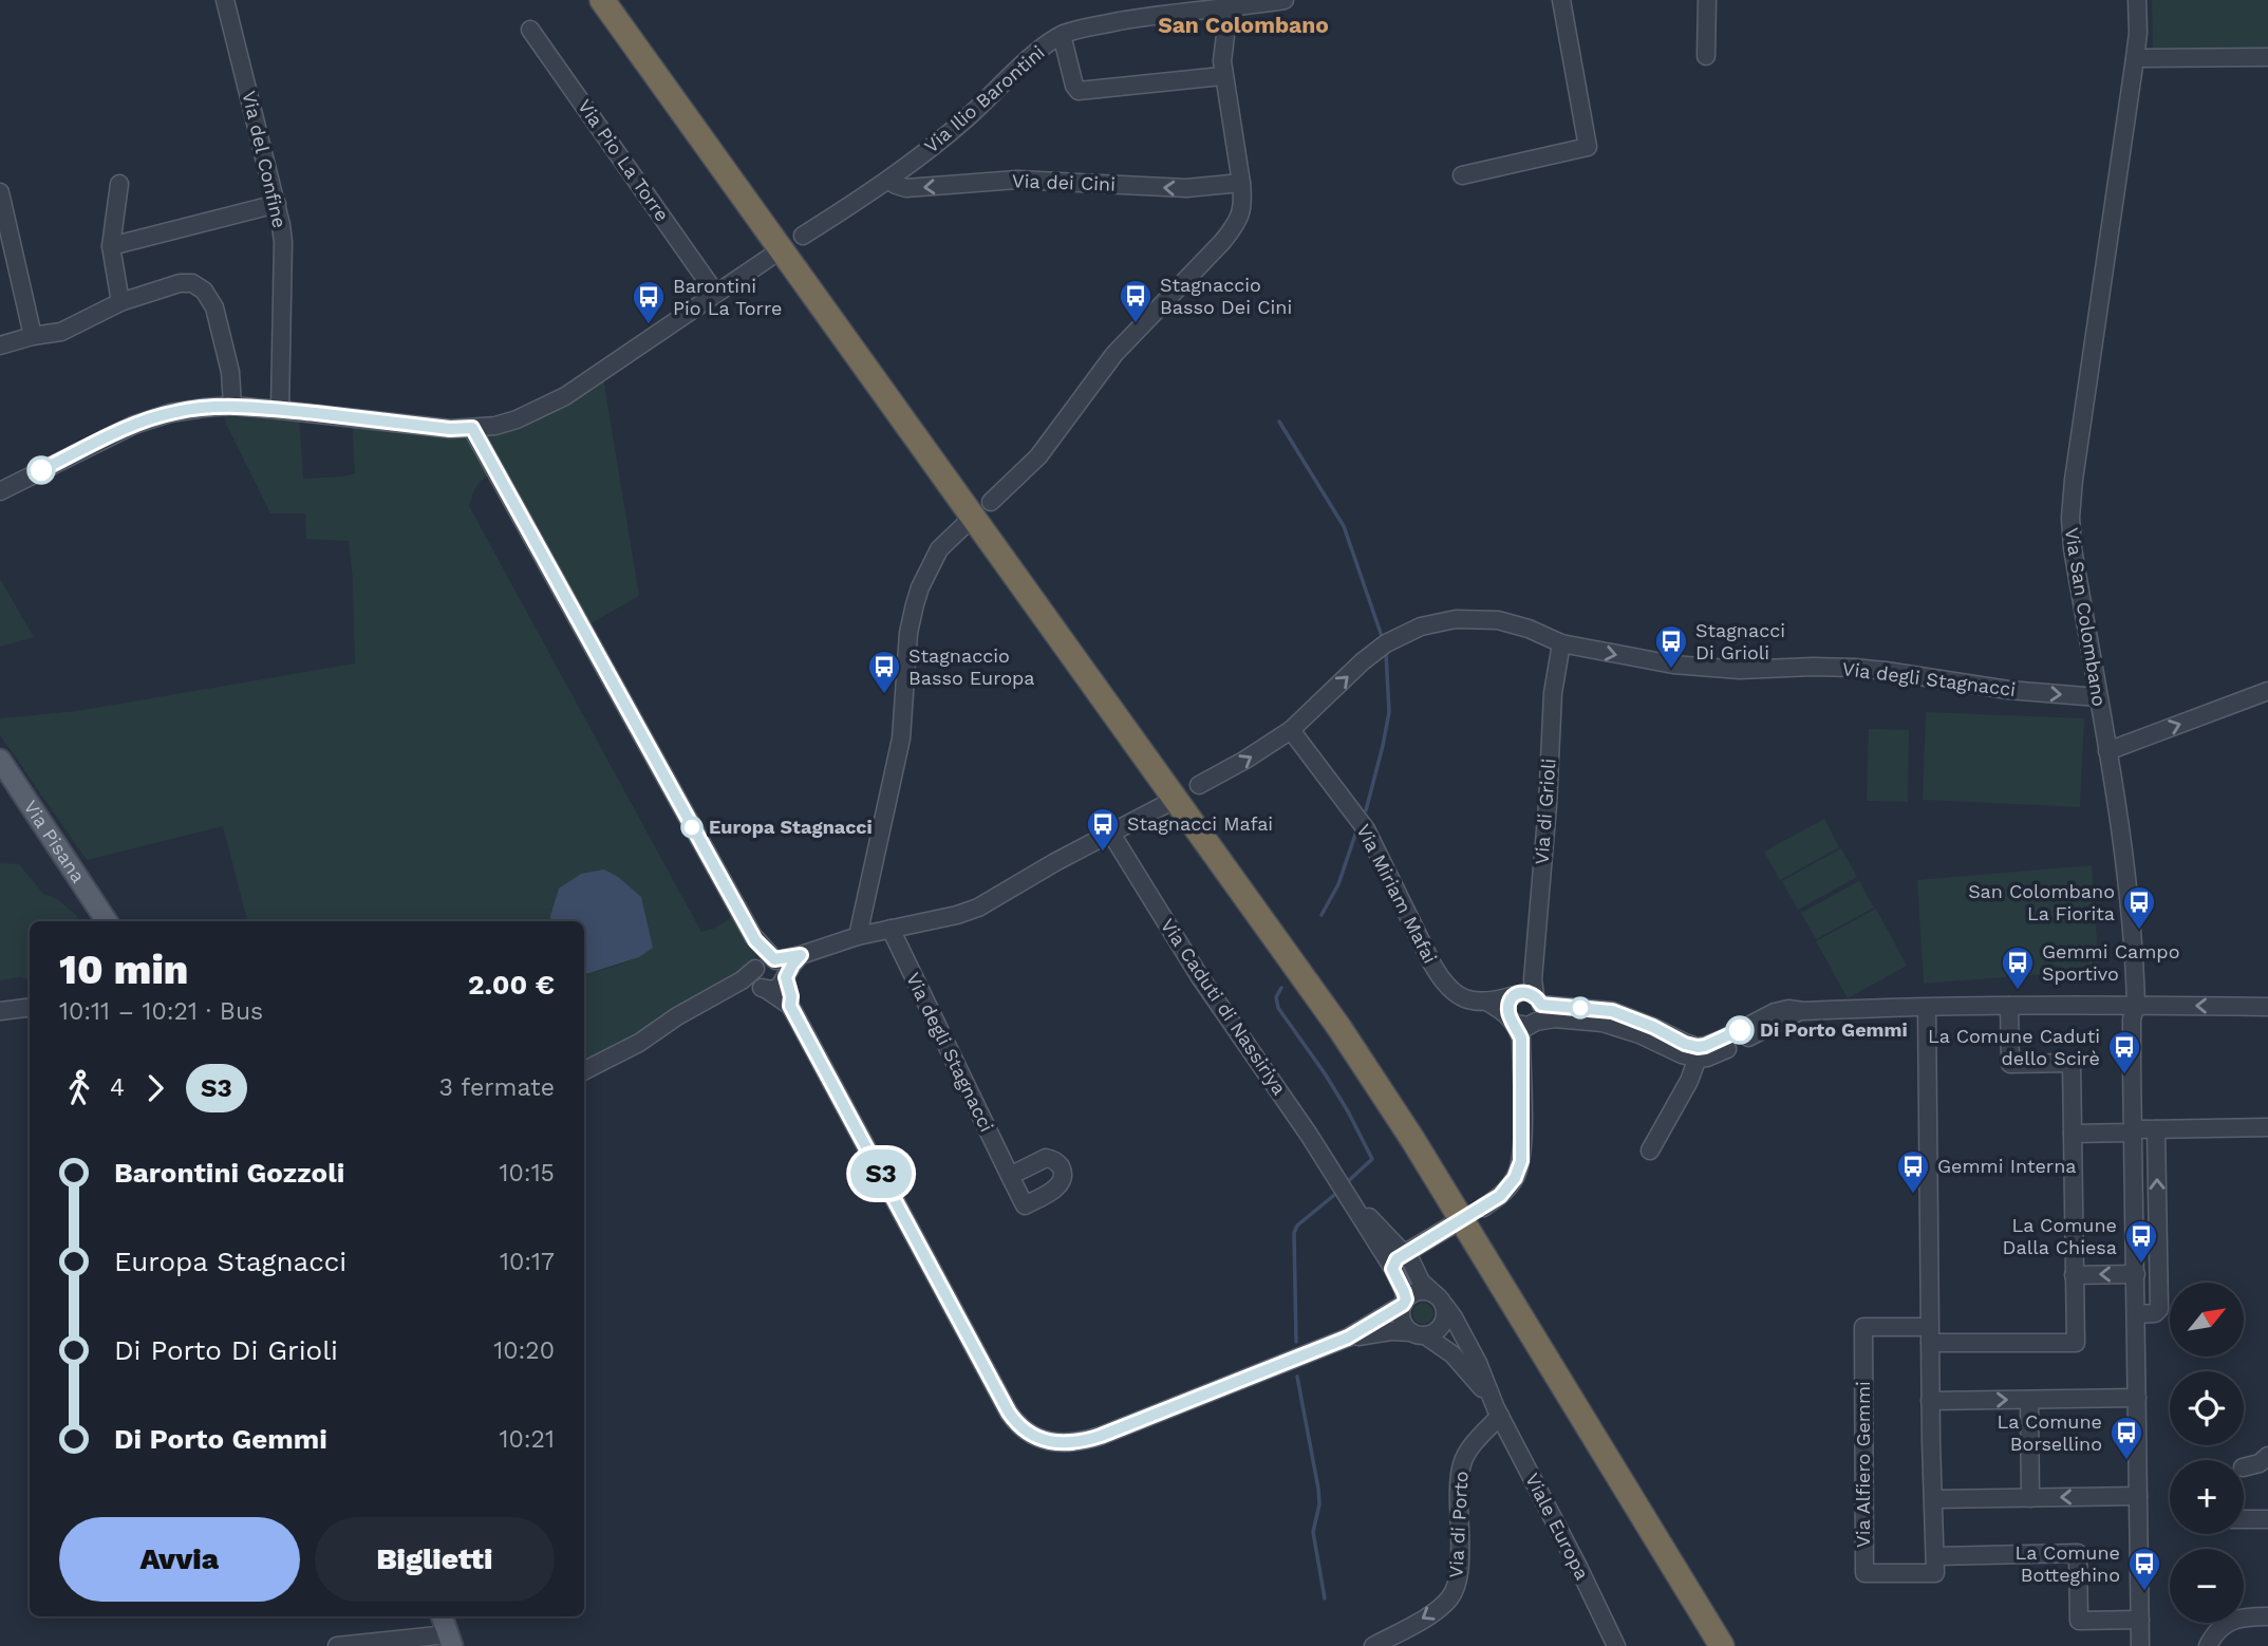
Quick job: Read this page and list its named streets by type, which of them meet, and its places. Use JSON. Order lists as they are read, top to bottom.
{
  "streets": {
    "main road": ["Via Pisana"],
    "street": [
      "Via Ilio Barontini",
      "Via del Confine",
      "Via Pio La Torre",
      "Via dei Cini",
      "Via San Colombano",
      "Via degli Stagnacci",
      "Via di Grioli",
      "Via Miriam Mafai",
      "Via Caduti di Nassiriya",
      "Via Alfiero Gemmi",
      "Via di Porto",
      "Viale Europa"
    ]
  },
  "crossings": [
    ["Via Ilio Barontini", "Via dei Cini"],
    ["Via San Colombano", "Via degli Stagnacci"],
    ["Via degli Stagnacci", "Via di Grioli"],
    ["Via degli Stagnacci", "Via Miriam Mafai"],
    ["Via di Grioli", "Via Miriam Mafai"],
    ["Via di Porto", "Viale Europa"]
  ],
  "one_way": ["Via dei Cini", "Via degli Stagnacci", "Via di Porto"],
  "districts": ["San Colombano"],
  "places": {
    "bus stop": [
      "Stagnaccio Basso Dei Cini",
      "Barontini Pio La Torre",
      "Stagnacci Di Grioli",
      "Stagnaccio Basso Europa",
      "Stagnacci Mafai",
      "San Colombano La Fiorita",
      "Gemmi Campo Sportivo",
      "La Comune Caduti dello Scirè",
      "Gemmi Interna",
      "La Comune Dalla Chiesa",
      "La Comune Borsellino",
      "La Comune Botteghino"
    ],
    "other": ["Europa Stagnacci", "Di Porto Gemmi"]
  },
  "lines": ["bus line S3"],
  "north": "top right",
  "page": {
    "on_map": "S3",
    "heading": ["10 min", "10:11 – 10:21 · Bus", "2.00 €"],
    "legs": ["4", "S3", "3 fermate"],
    "list": [
      {
        "name": "Barontini Gozzoli",
        "value": "10:15"
      },
      {
        "name": "Europa Stagnacci",
        "value": "10:17"
      },
      {
        "name": "Di Porto Di Grioli",
        "value": "10:20"
      },
      {
        "name": "Di Porto Gemmi",
        "value": "10:21"
      }
    ],
    "map_buttons": ["+", "−"],
    "buttons": ["Avvia", "Biglietti"]
  }
}
